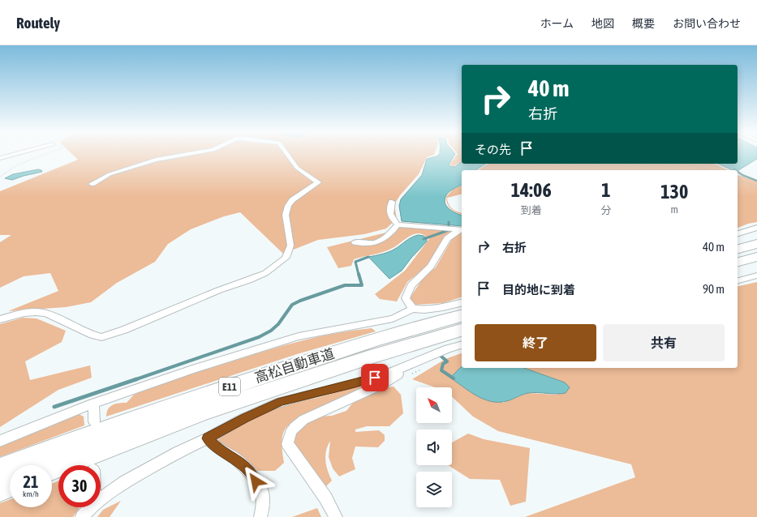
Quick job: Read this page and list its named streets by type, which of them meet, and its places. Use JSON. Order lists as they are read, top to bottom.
{
  "streets": {
    "highway": ["高松自動車道", "E11"]
  },
  "north": "top left",
  "page": {
    "header": "Routely",
    "nav": [
      "ホーム",
      "地図",
      "概要",
      "お問い合わせ"
    ],
    "turn": ["40 m", "右折"],
    "then": "その先",
    "eta": [
      "14:06",
      "到着",
      "1",
      "分",
      "130",
      "m"
    ],
    "list": [
      {
        "name": "右折",
        "value": "40 m"
      },
      {
        "name": "目的地に到着",
        "value": "90 m"
      }
    ],
    "buttons": ["終了", "共有"],
    "speed": "21 km/h",
    "limit": "30"
  }
}
